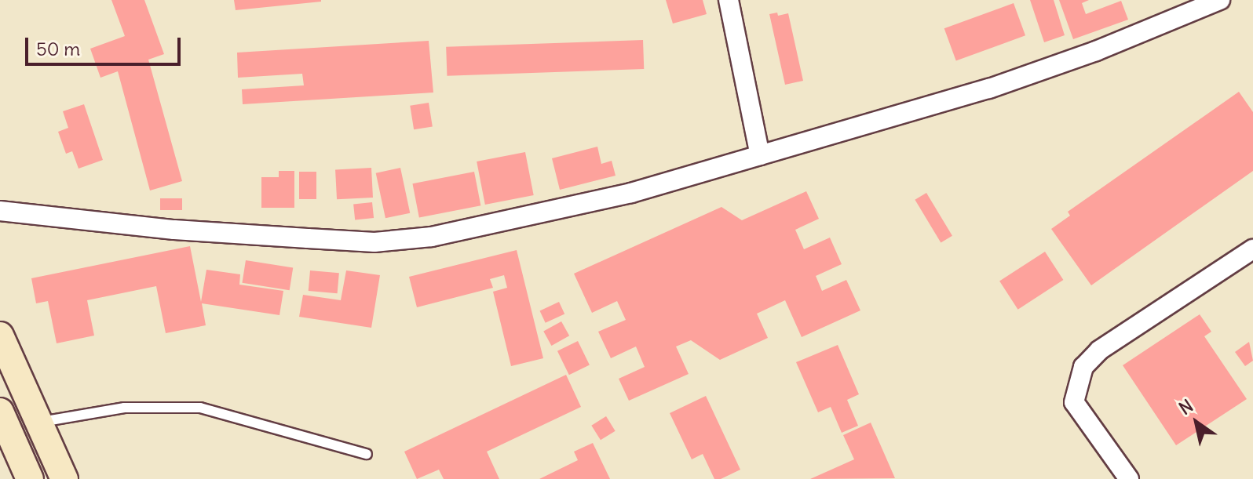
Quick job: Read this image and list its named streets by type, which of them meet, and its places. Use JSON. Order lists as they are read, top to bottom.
{
  "scale_bar": "50 m",
  "north": "top left"
}
